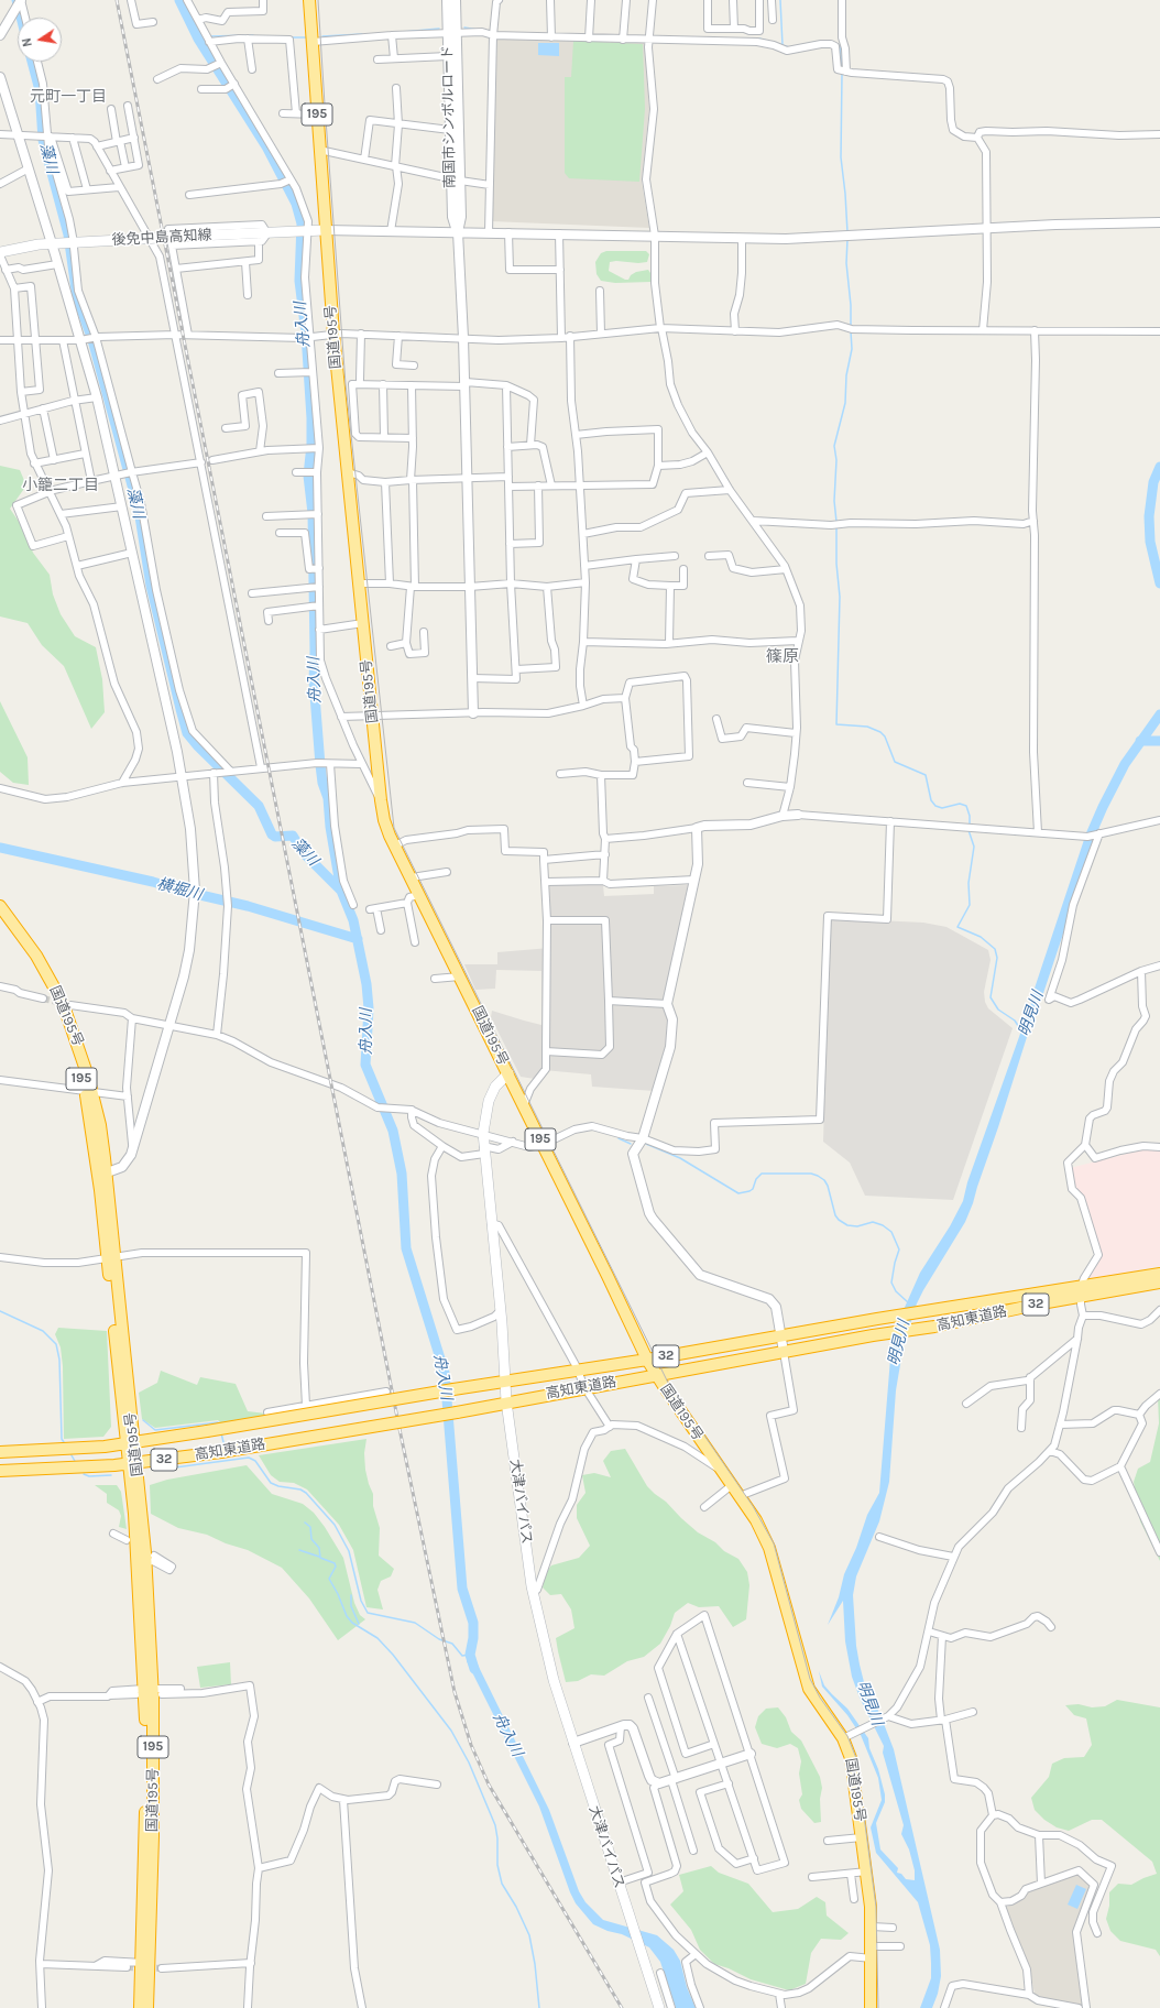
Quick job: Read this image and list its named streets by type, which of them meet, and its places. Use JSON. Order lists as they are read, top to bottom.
{
  "streets": {
    "highway": [
      "195",
      "国道195号",
      "32",
      "高知東道路"
    ],
    "main road": ["後免中島高知線", "大津バイパス"],
    "street": ["南国市シンボルロード"]
  },
  "crossings": [
    ["後免中島高知線", "国道195号"],
    ["国道195号", "高知東道路"],
    ["国道195号", "大津バイパス"],
    ["高知東道路", "大津バイパス"]
  ],
  "districts": ["元町一丁目", "小籠二丁目", "篠原"],
  "water": [
    "藻川",
    "舟入川",
    "横堀川",
    "明見川"
  ],
  "north": "left"
}
